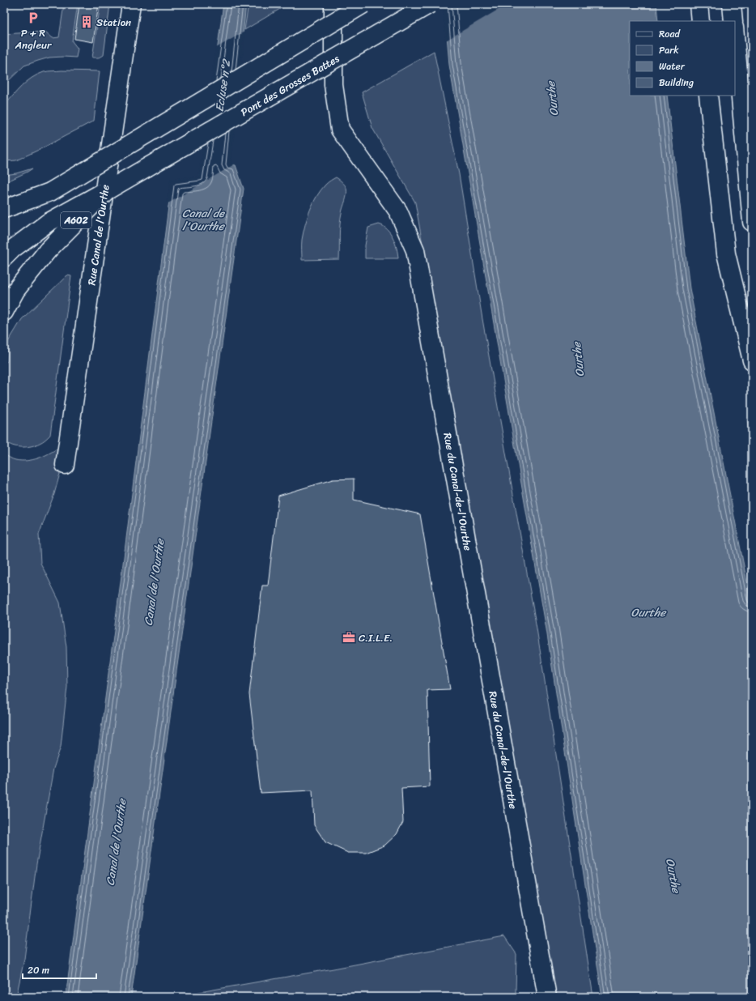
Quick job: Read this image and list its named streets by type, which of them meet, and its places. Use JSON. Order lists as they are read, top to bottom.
{
  "streets": {
    "main road": [
      "Pont des Grosses Battes",
      "A602",
      "Rue Canal de l'Ourthe",
      "Rue du Canal-de-l'Ourthe"
    ]
  },
  "crossings": [
    ["Pont des Grosses Battes", "A602"]
  ],
  "water": ["Ecluse n°2", "Ourthe", "Canal de l'Ourthe"],
  "places": {
    "parking": ["P + R Angleur"],
    "building": ["Station"],
    "office": ["C.I.L.E."]
  },
  "legend": [
    "Road",
    "Park",
    "Water",
    "Building"
  ],
  "scale_bar": "20 m"
}
